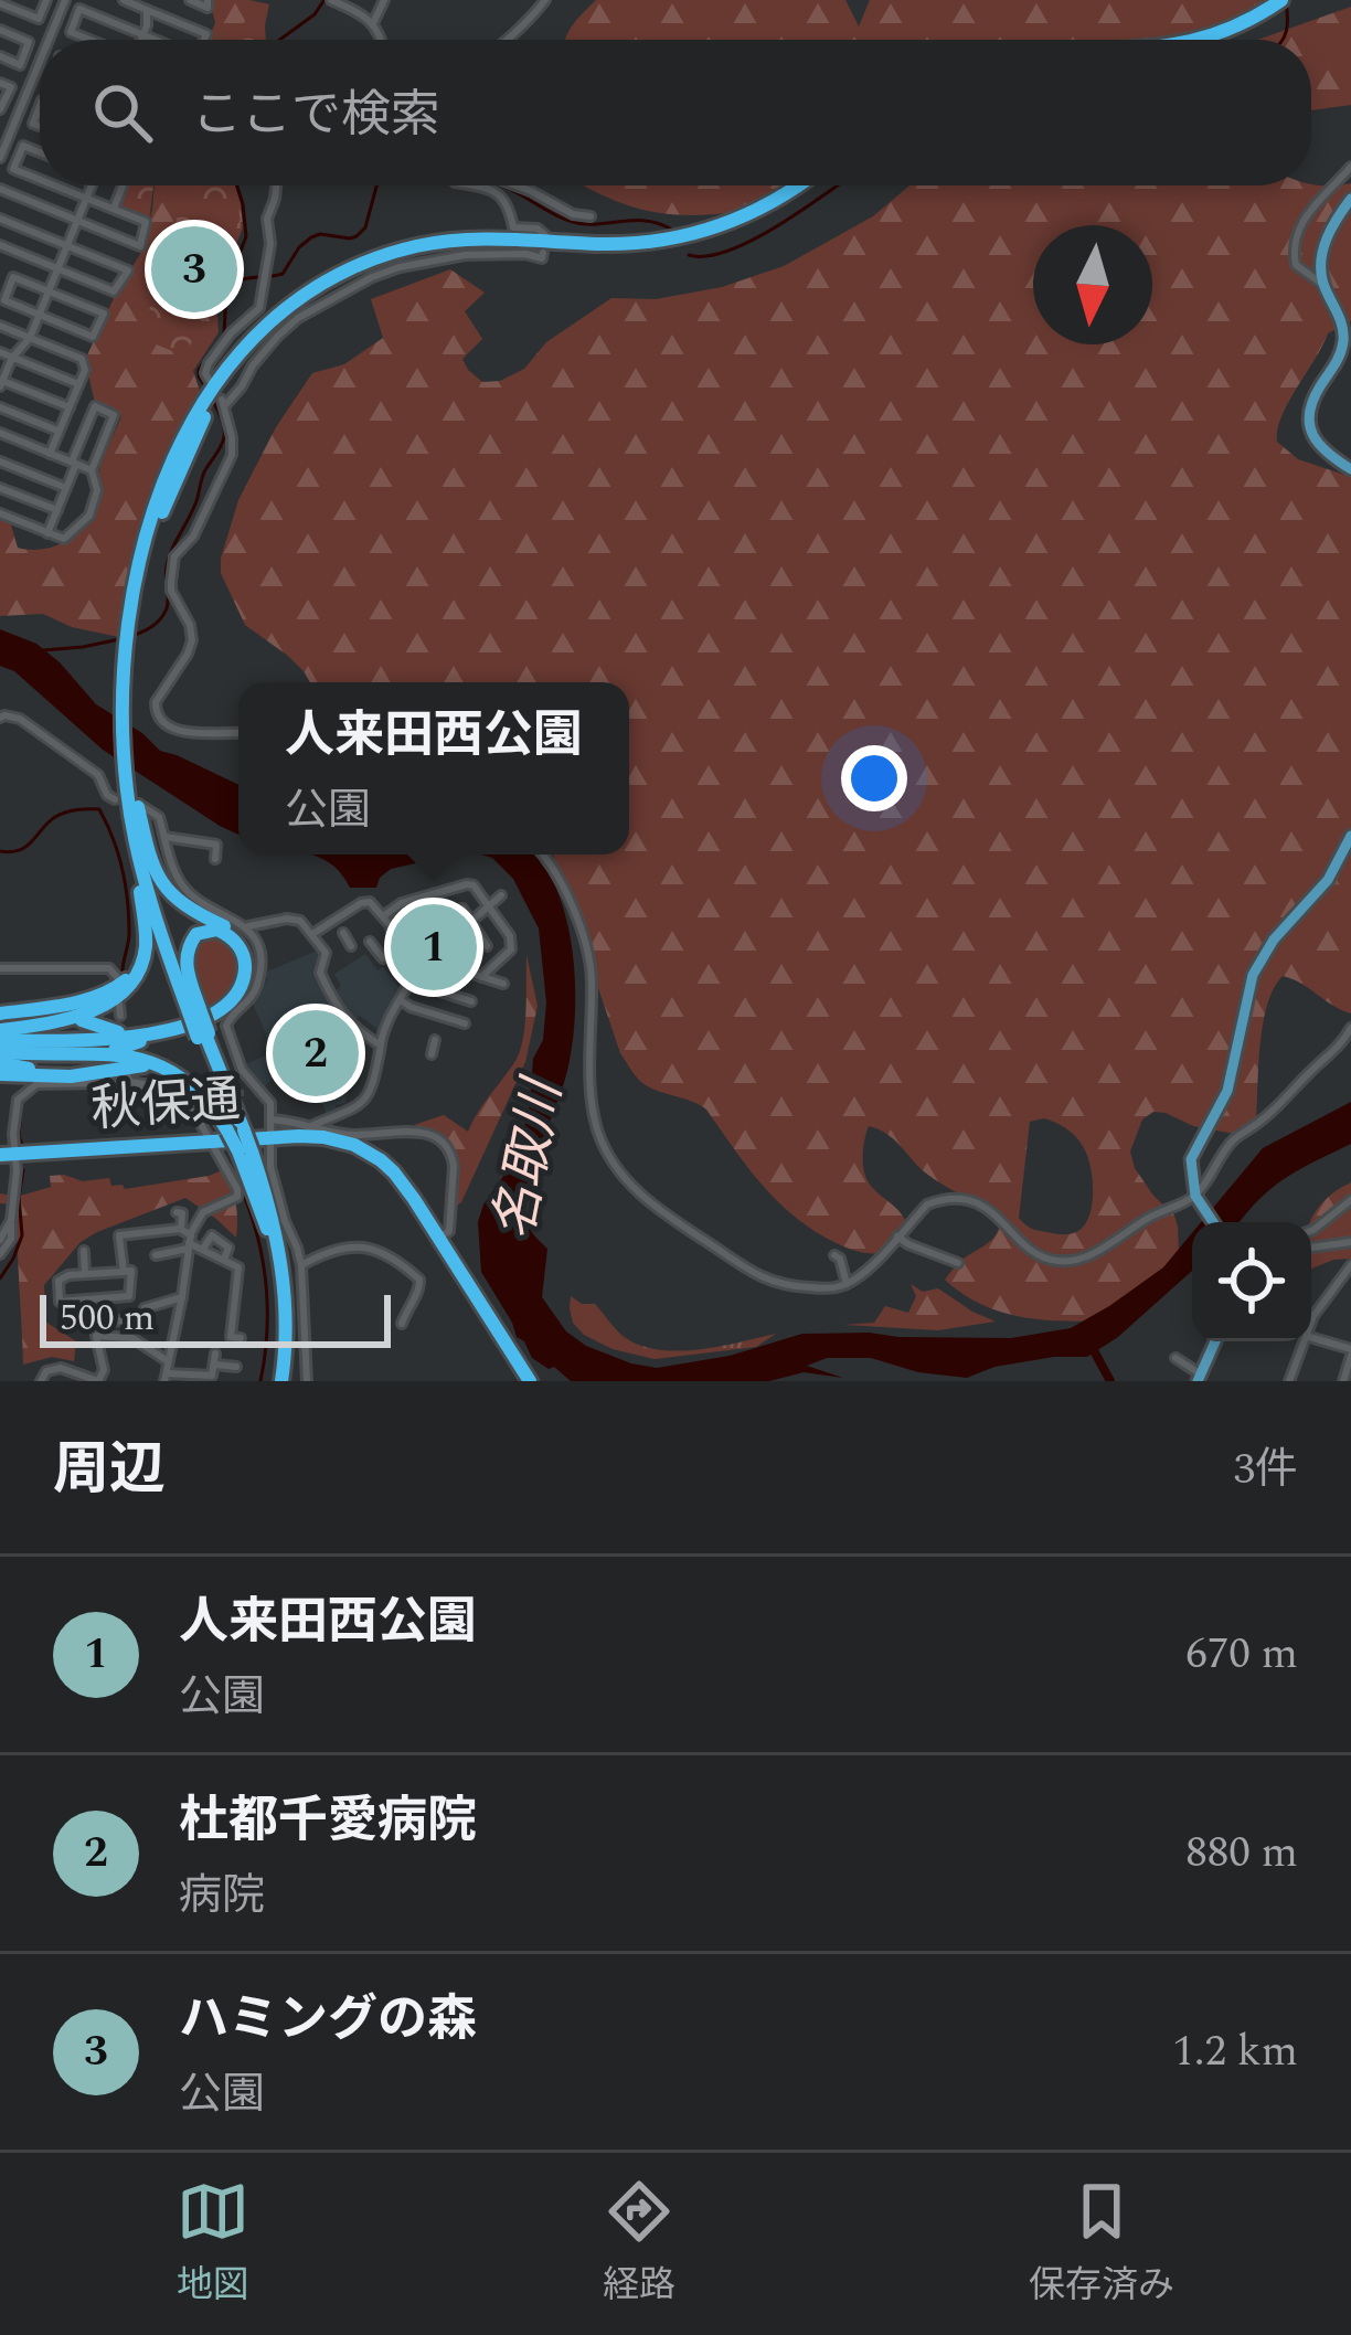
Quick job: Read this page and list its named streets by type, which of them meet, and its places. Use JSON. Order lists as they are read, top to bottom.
{
  "streets": {
    "highway": ["秋保通"]
  },
  "water": ["名取川"],
  "scale_bar": "500 m",
  "north": "bottom",
  "page": {
    "search": "ここで検索",
    "pins": ["3", "1", "2"],
    "popup": ["人来田西公園", "公園"],
    "scale": "500 m",
    "heading": ["周辺", "3件"],
    "list": [
      {
        "mark": "1",
        "name": "人来田西公園",
        "note": "公園",
        "value": "670 m"
      },
      {
        "mark": "2",
        "name": "杜都千愛病院",
        "note": "病院",
        "value": "880 m"
      },
      {
        "mark": "3",
        "name": "ハミングの森",
        "note": "公園",
        "value": "1.2 km"
      }
    ],
    "nav": ["地図", "経路", "保存済み"]
  }
}
